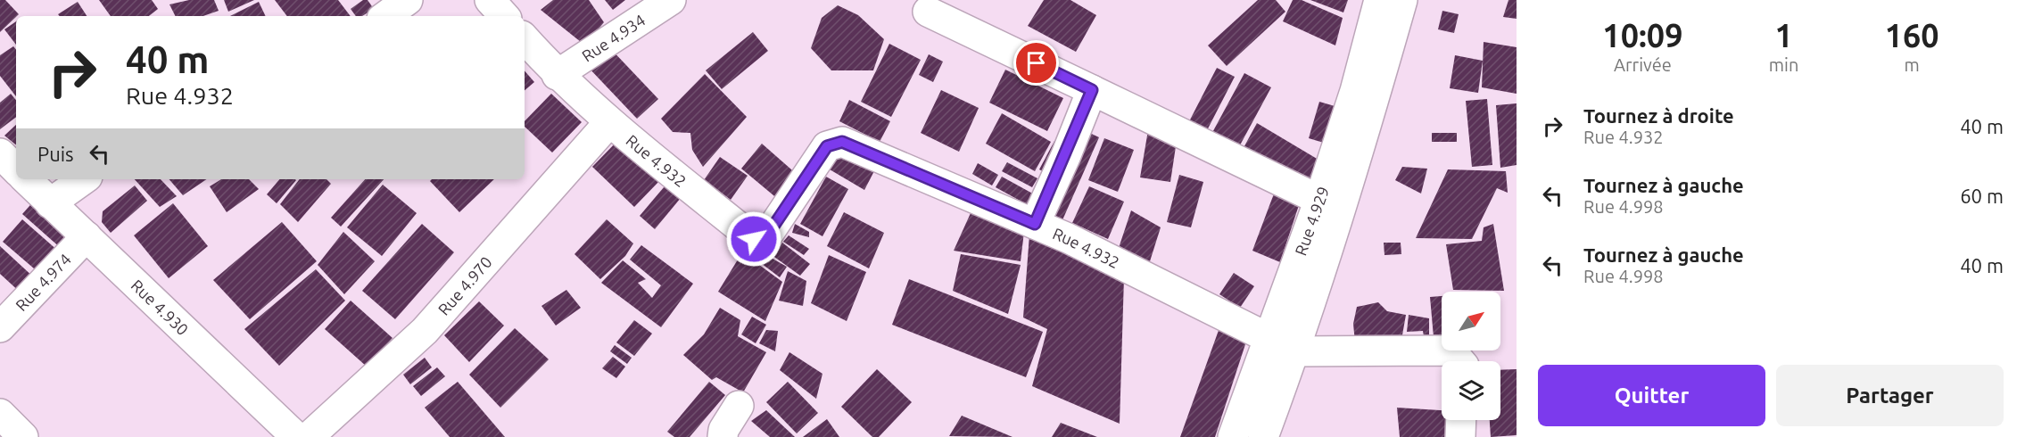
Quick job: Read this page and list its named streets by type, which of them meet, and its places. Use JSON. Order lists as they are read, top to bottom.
{
  "streets": {
    "street": [
      "Rue 4.934",
      "Rue 4.932",
      "Rue 4.929",
      "Rue 4.974",
      "Rue 4.970",
      "Rue 4.930"
    ]
  },
  "crossings": [
    ["Rue 4.934", "Rue 4.932"],
    ["Rue 4.932", "Rue 4.929"],
    ["Rue 4.932", "Rue 4.970"],
    ["Rue 4.974", "Rue 4.930"]
  ],
  "north": "top right",
  "page": {
    "eta": [
      "10:09",
      "Arrivée",
      "1",
      "min",
      "160",
      "m"
    ],
    "turn": ["40 m", "Rue 4.932"],
    "list": [
      {
        "name": "Tournez à droite",
        "note": "Rue 4.932",
        "value": "40 m"
      },
      {
        "name": "Tournez à gauche",
        "note": "Rue 4.998",
        "value": "60 m"
      },
      {
        "name": "Tournez à gauche",
        "note": "Rue 4.998",
        "value": "40 m"
      }
    ],
    "then": "Puis",
    "buttons": ["Quitter", "Partager"]
  }
}
